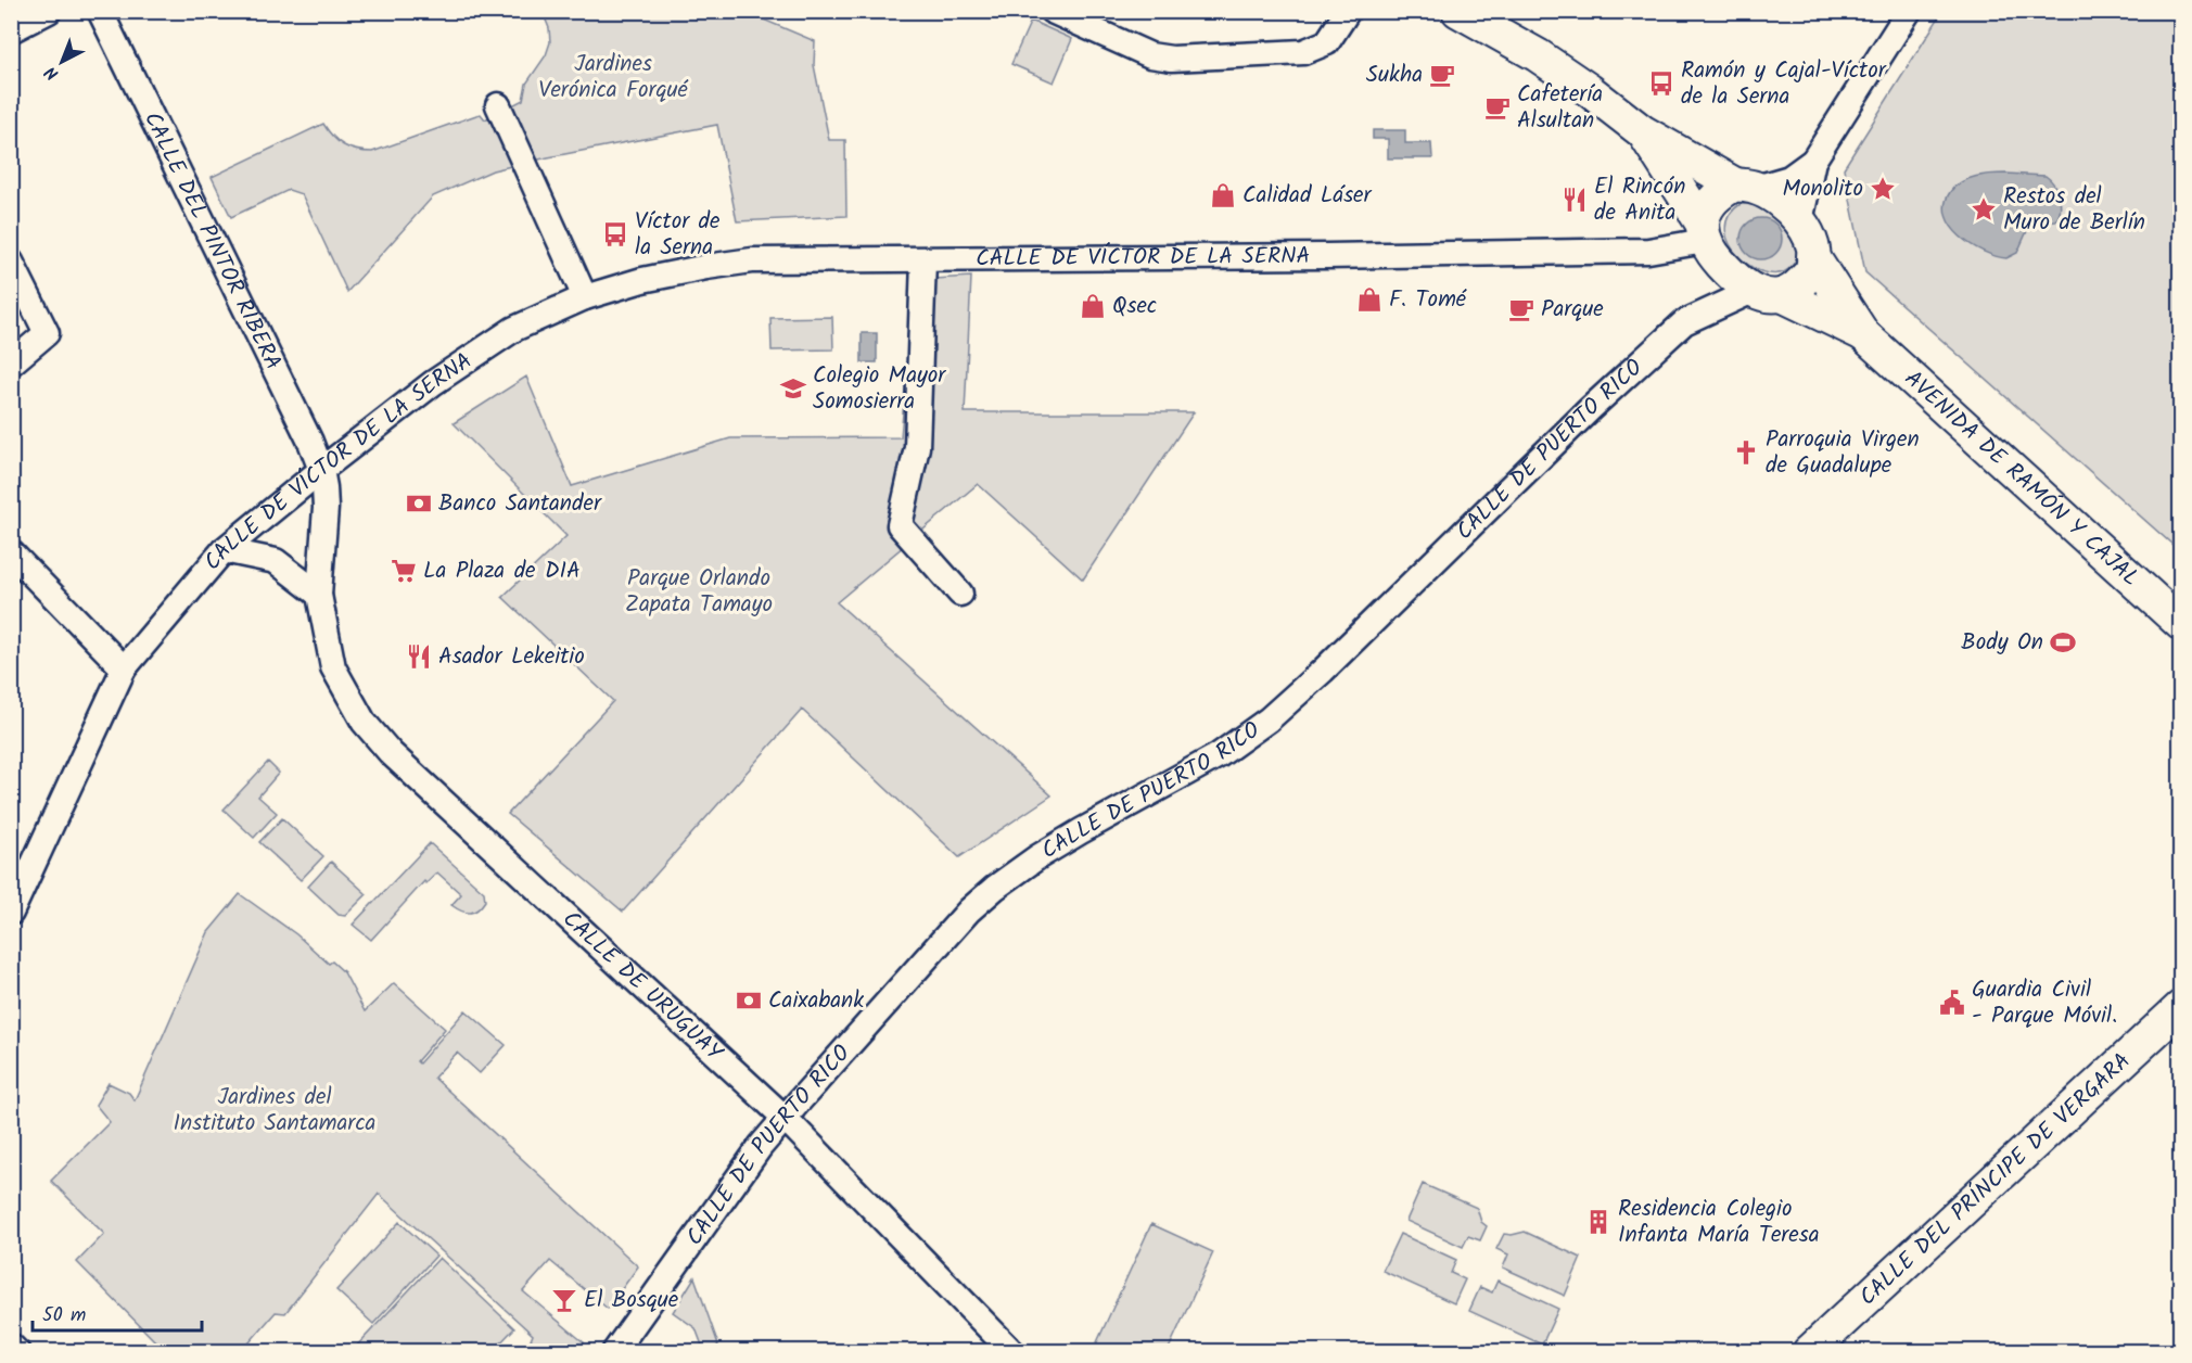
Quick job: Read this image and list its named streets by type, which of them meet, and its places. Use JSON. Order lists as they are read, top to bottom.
{
  "streets": {
    "main road": ["AVENIDA DE RAMÓN Y CAJAL", "CALLE DEL PRÍNCIPE DE VERGARA"],
    "street": [
      "CALLE DEL PINTOR RIBERA",
      "CALLE DE VÍCTOR DE LA SERNA",
      "CALLE DE PUERTO RICO",
      "CALLE DE URUGUAY"
    ]
  },
  "crossings": [
    ["CALLE DEL PINTOR RIBERA", "CALLE DE VÍCTOR DE LA SERNA"],
    ["CALLE DEL PINTOR RIBERA", "CALLE DE URUGUAY"],
    ["CALLE DE VÍCTOR DE LA SERNA", "CALLE DE PUERTO RICO"],
    ["CALLE DE VÍCTOR DE LA SERNA", "AVENIDA DE RAMÓN Y CAJAL"],
    ["CALLE DE VÍCTOR DE LA SERNA", "CALLE DE URUGUAY"],
    ["CALLE DE PUERTO RICO", "AVENIDA DE RAMÓN Y CAJAL"],
    ["CALLE DE PUERTO RICO", "CALLE DE URUGUAY"]
  ],
  "parks": ["Jardines Verónica Forqué", "Parque Orlando Zapata Tamayo", "Jardines del Instituto Santamarca"],
  "places": {
    "cafe": ["Sukha", "Cafetería Alsultan", "Parque"],
    "bus stop": ["Ramón y Cajal-Víctor de la Serna", "Víctor de la Serna"],
    "place": ["Monolito", "Restos del Muro de Berlín"],
    "shop": ["Calidad Láser", "F. Tomé", "Qsec"],
    "restaurant": ["El Rincón de Anita", "Asador Lekeitio"],
    "school or university": ["Colegio Mayor Somosierra"],
    "church": ["Parroquia Virgen de Guadalupe"],
    "bank": ["Banco Santander", "Caixabank"],
    "supermarket": ["La Plaza de DIA"],
    "sports": ["Body On"],
    "public building": ["Guardia Civil - Parque Móvil."],
    "building": ["Residencia Colegio Infanta María Teresa"],
    "bar": ["El Bosque"]
  },
  "scale_bar": "50 m",
  "north": "bottom left"
}
